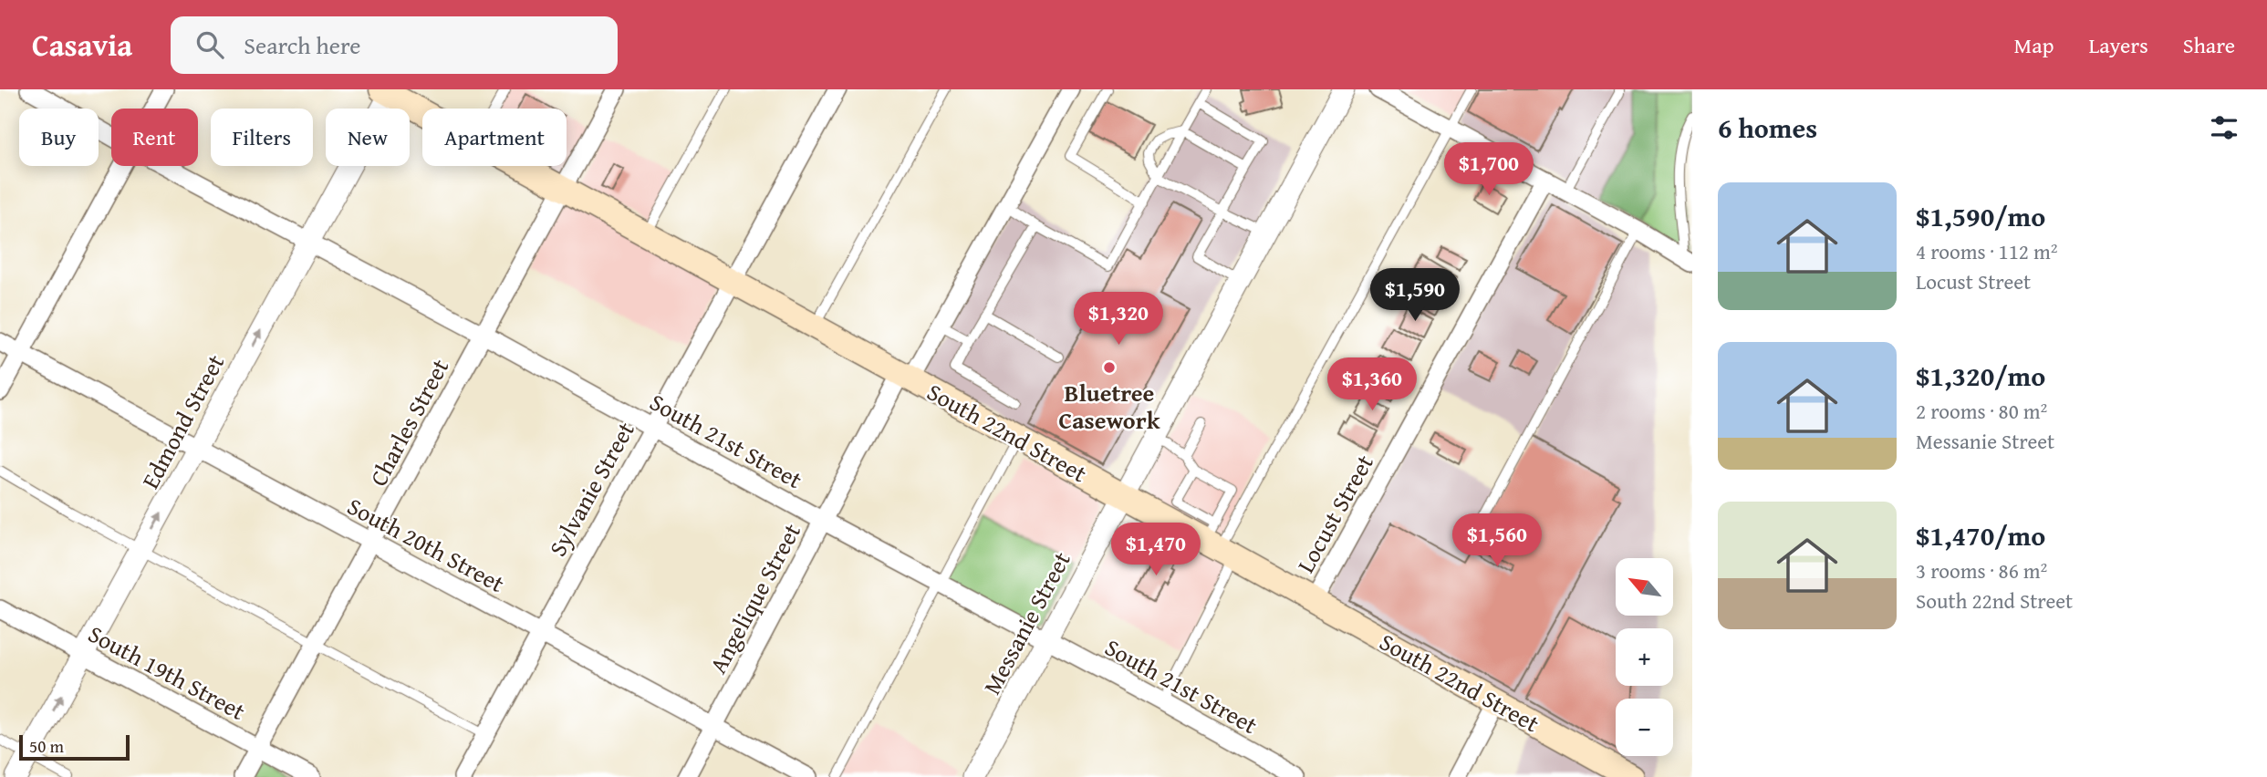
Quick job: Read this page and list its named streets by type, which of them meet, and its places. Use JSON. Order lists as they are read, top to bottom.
{
  "streets": {
    "main road": ["South 22nd Street"],
    "street": [
      "Edmond Street",
      "Charles Street",
      "South 21st Street",
      "Sylvanie Street",
      "Locust Street",
      "South 20th Street",
      "Angelique Street",
      "Messanie Street",
      "South 19th Street"
    ]
  },
  "crossings": [
    ["Edmond Street", "South 22nd Street"],
    ["Edmond Street", "South 21st Street"],
    ["Edmond Street", "South 20th Street"],
    ["Edmond Street", "South 19th Street"],
    ["Charles Street", "South 22nd Street"],
    ["Charles Street", "South 21st Street"],
    ["Charles Street", "South 20th Street"],
    ["Charles Street", "South 19th Street"],
    ["South 22nd Street", "Sylvanie Street"],
    ["South 22nd Street", "Locust Street"],
    ["South 22nd Street", "Angelique Street"],
    ["South 22nd Street", "Messanie Street"],
    ["South 21st Street", "Sylvanie Street"],
    ["South 21st Street", "Angelique Street"],
    ["South 21st Street", "Messanie Street"],
    ["Sylvanie Street", "South 20th Street"],
    ["South 20th Street", "Angelique Street"]
  ],
  "one_way": ["Edmond Street"],
  "places": ["Bluetree Casework"],
  "scale_bar": "50 m",
  "north": "top left",
  "page": {
    "header": "Casavia",
    "search": "Search here",
    "nav": ["Map", "Layers", "Share"],
    "heading": "6 homes",
    "chip": [
      "Buy",
      "Rent",
      "Filters",
      "New",
      "Apartment"
    ],
    "price": [
      "$1,700",
      "$1,590",
      "$1,320",
      "$1,360",
      "$1,560",
      "$1,470"
    ],
    "list": [
      {
        "name": "$1,590/mo",
        "note": "4 rooms · 112 m² · Locust Street"
      },
      {
        "name": "$1,320/mo",
        "note": "2 rooms · 80 m² · Messanie Street"
      },
      {
        "name": "$1,470/mo",
        "note": "3 rooms · 86 m² · South 22nd Street"
      }
    ],
    "map_buttons": ["+", "−"],
    "scale": "50 m"
  }
}
